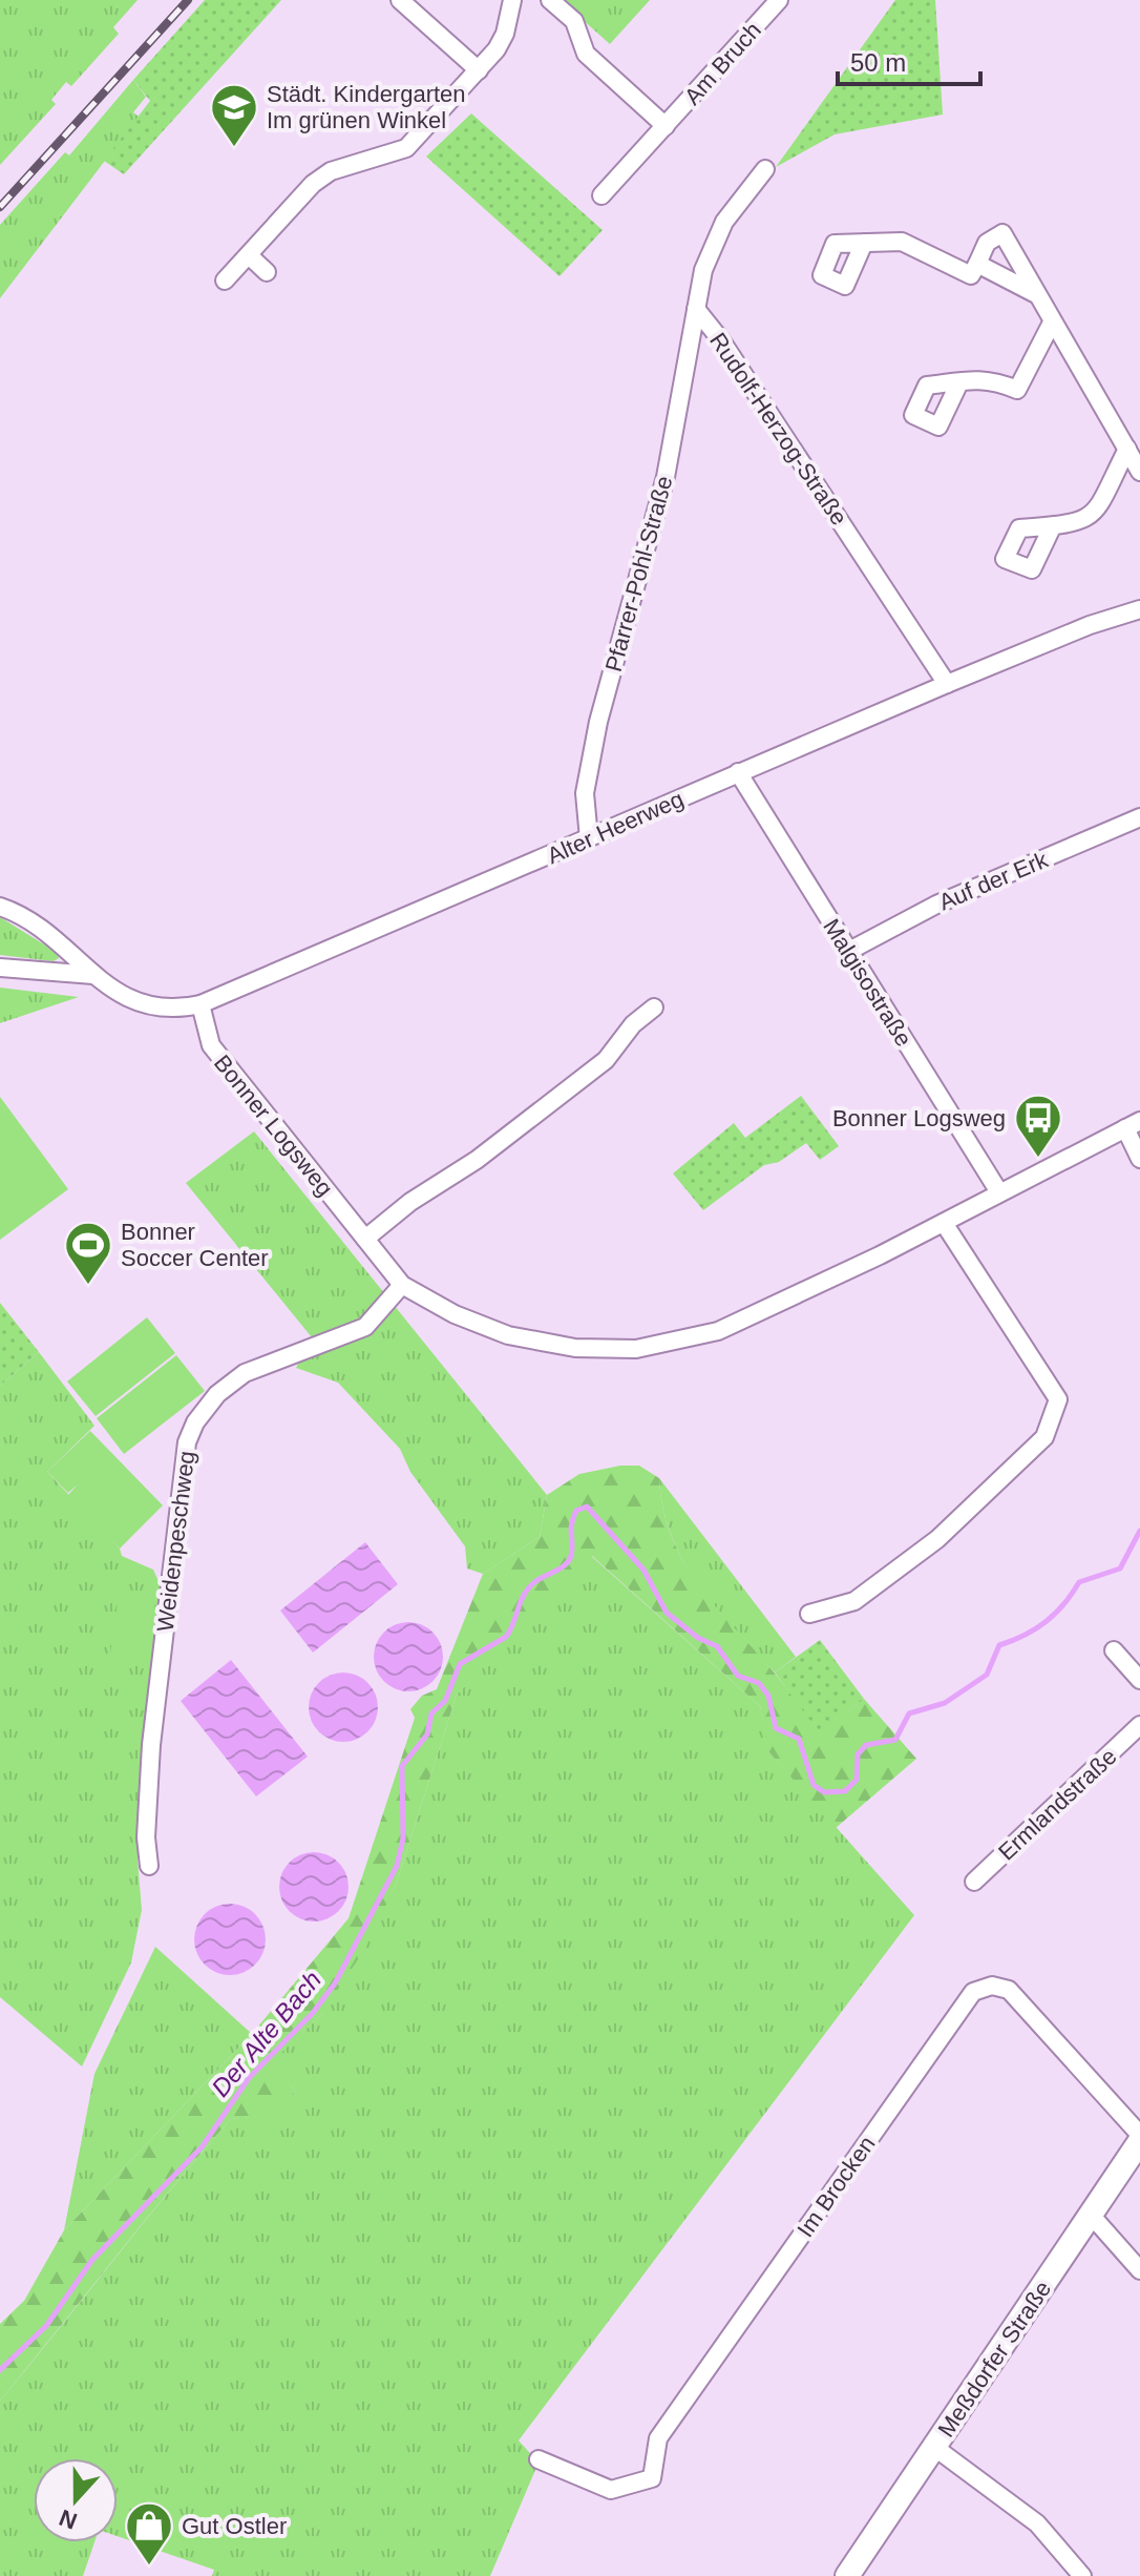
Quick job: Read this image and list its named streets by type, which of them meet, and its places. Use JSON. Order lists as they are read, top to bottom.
{
  "streets": {
    "street": [
      "Am Bruch",
      "Rudolf-Herzog-Straße",
      "Pfarrer-Pohl-Straße",
      "Alter Heerweg",
      "Auf der Erk",
      "Malgisostraße",
      "Bonner Logsweg",
      "Weidenpeschweg",
      "Ermlandstraße",
      "Im Brocken",
      "Meßdorfer Straße"
    ]
  },
  "crossings": [
    ["Rudolf-Herzog-Straße", "Pfarrer-Pohl-Straße"],
    ["Rudolf-Herzog-Straße", "Alter Heerweg"],
    ["Pfarrer-Pohl-Straße", "Alter Heerweg"],
    ["Alter Heerweg", "Malgisostraße"],
    ["Alter Heerweg", "Bonner Logsweg"],
    ["Auf der Erk", "Malgisostraße"],
    ["Malgisostraße", "Bonner Logsweg"],
    ["Bonner Logsweg", "Weidenpeschweg"],
    ["Im Brocken", "Meßdorfer Straße"]
  ],
  "water": ["Der Alte Bach"],
  "places": {
    "school or university": ["Städt. Kindergarten Im grünen Winkel"],
    "bus stop": ["Bonner Logsweg"],
    "sports": ["Bonner Soccer Center"],
    "shop": ["Gut Ostler"]
  },
  "scale_bar": "50 m",
  "north": "bottom"
}
